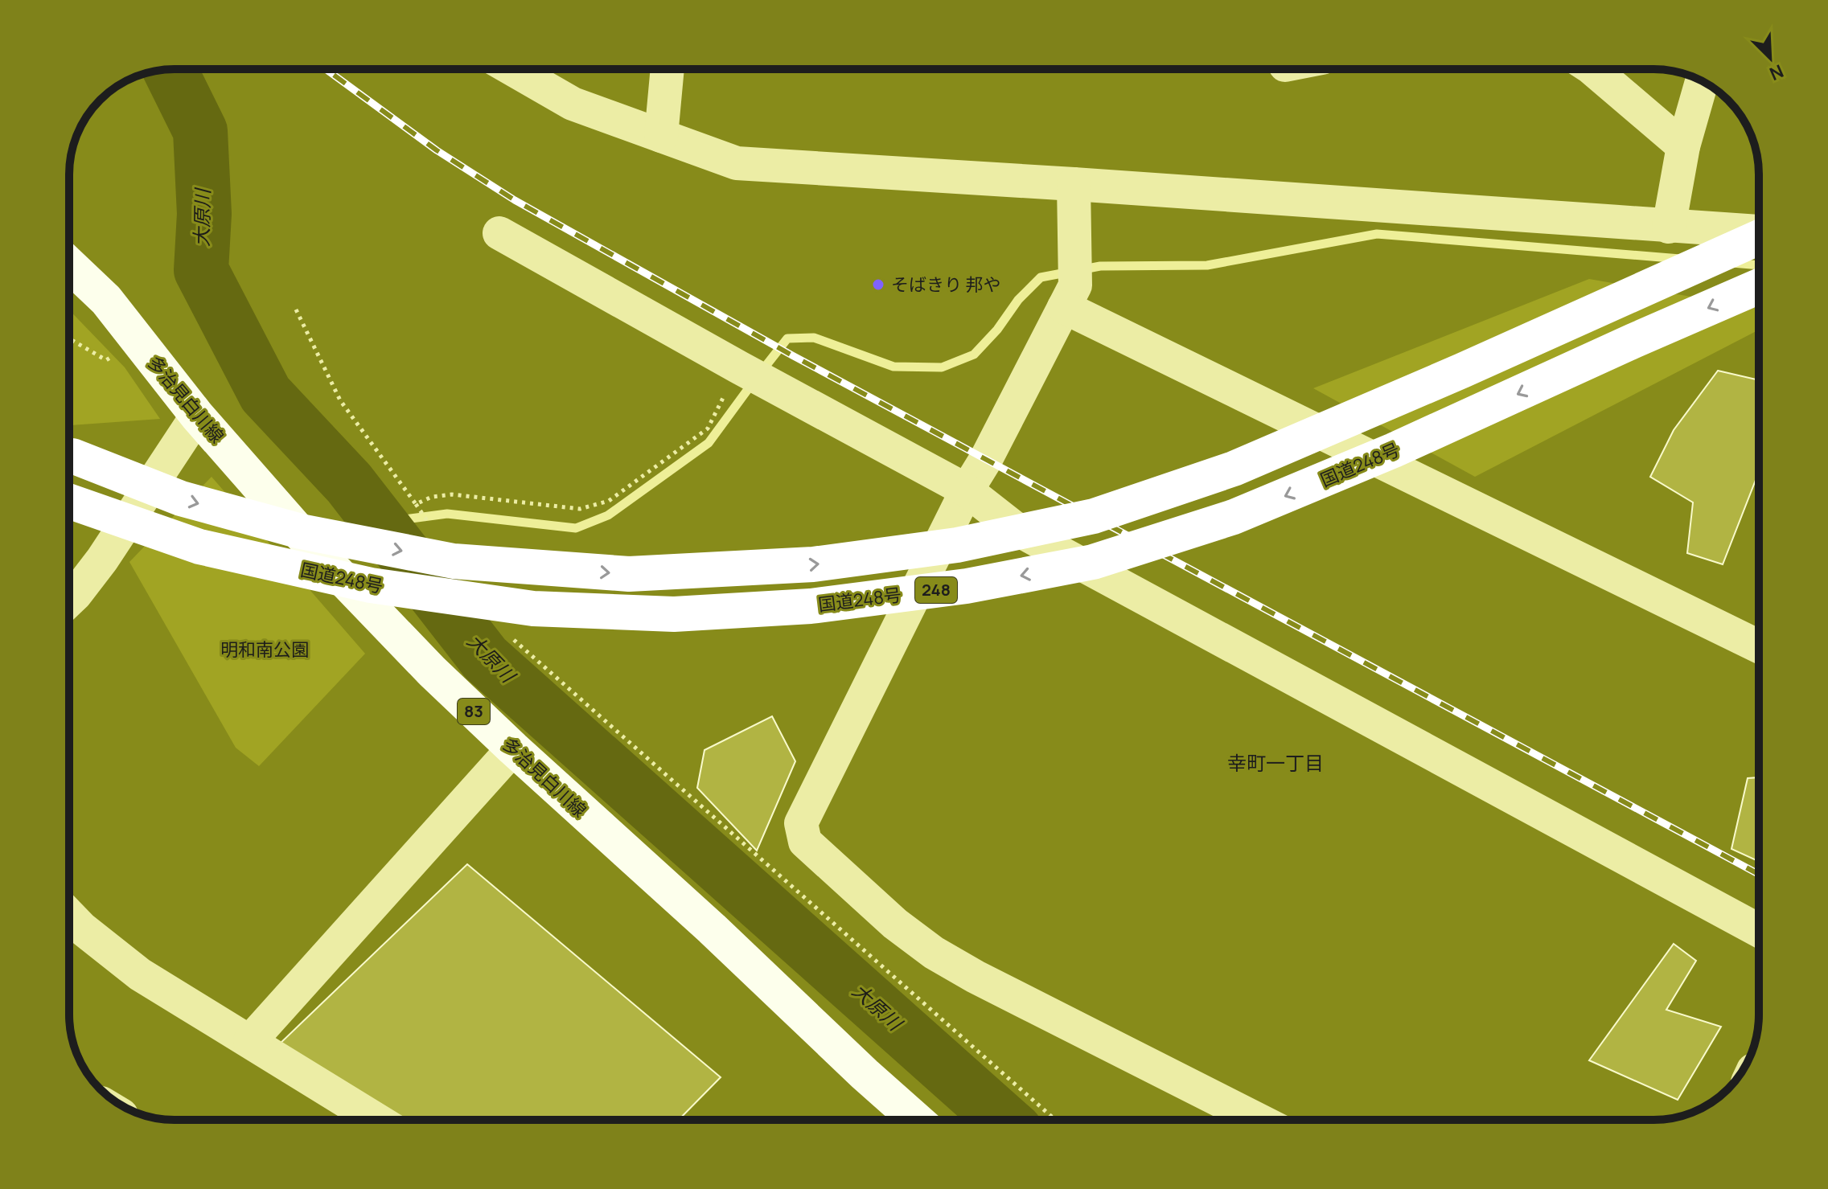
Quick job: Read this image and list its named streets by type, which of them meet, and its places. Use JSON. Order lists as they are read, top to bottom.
{
  "streets": {
    "highway": ["国道248号", "248"],
    "main road": ["多治見白川線", "83"]
  },
  "districts": ["幸町一丁目"],
  "water": ["大原川"],
  "parks": ["明和南公園"],
  "places": ["そばきり 邦や"],
  "north": "bottom right"
}
